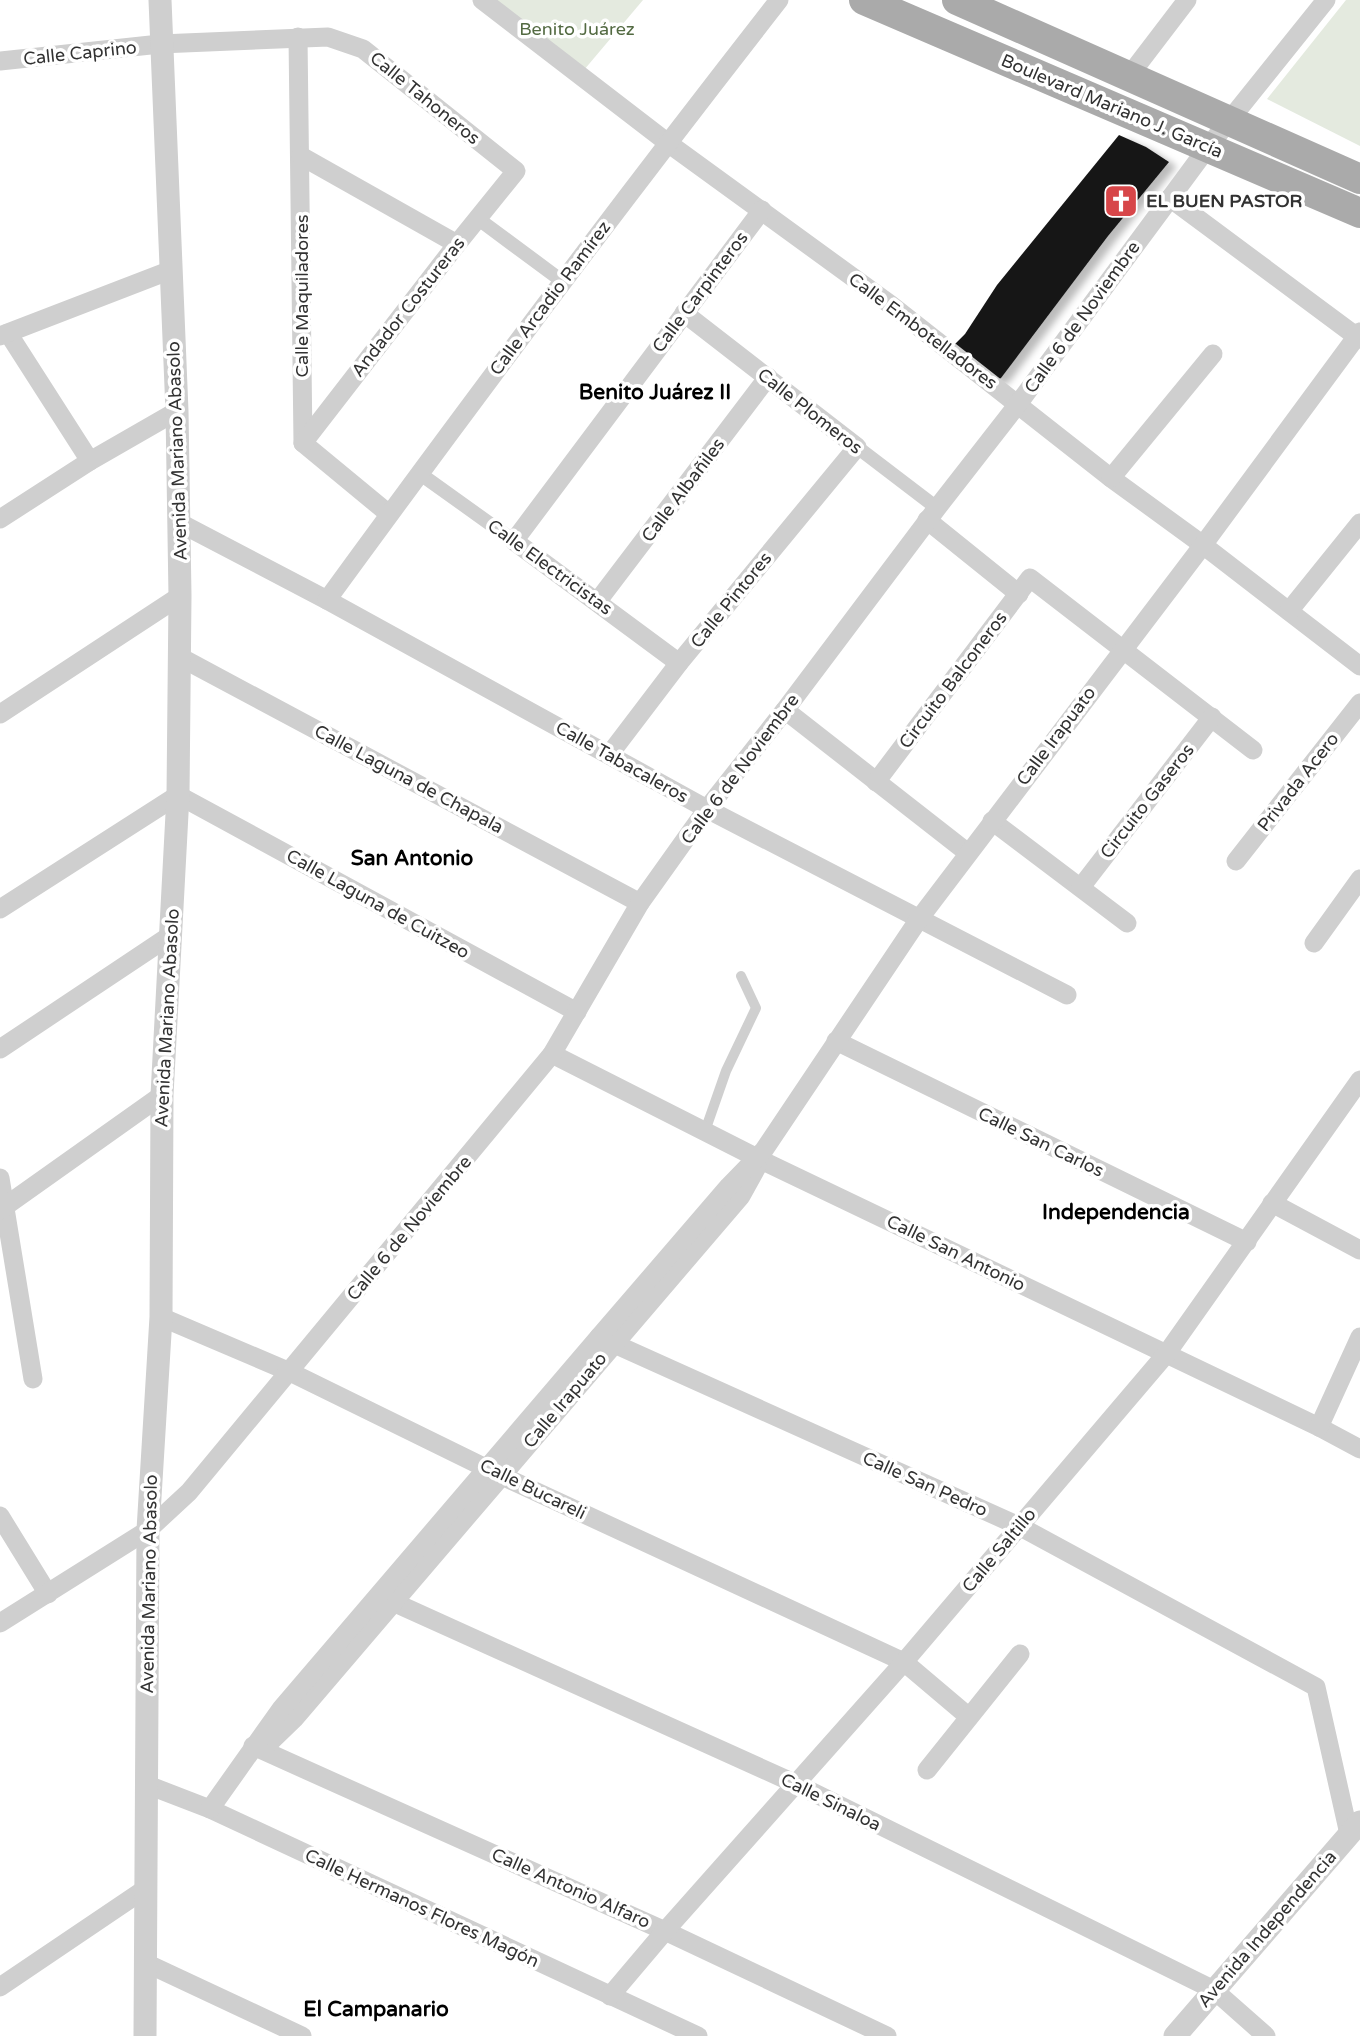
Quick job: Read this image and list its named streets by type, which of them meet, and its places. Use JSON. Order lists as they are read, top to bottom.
{
  "streets": {
    "main road": ["Boulevard Mariano J. García"],
    "street": [
      "Calle Caprino",
      "Calle Tahoneros",
      "Calle Carpinteros",
      "Calle Maquiladores",
      "Calle Arcadio Ramírez",
      "Andador Costureras",
      "Calle 6 de Noviembre",
      "Calle Embotelladores",
      "Calle Plomeros",
      "Avenida Mariano Abasolo",
      "Calle Albañiles",
      "Calle Electricistas",
      "Calle Pintores",
      "Circuito Balconeros",
      "Calle Irapuato",
      "Calle Tabacaleros",
      "Calle Laguna de Chapala",
      "Privada Acero",
      "Circuito Gaseros",
      "Calle Laguna de Cuitzeo",
      "Calle San Carlos",
      "Calle San Antonio",
      "Calle San Pedro",
      "Calle Bucareli",
      "Calle Saltillo",
      "Calle Sinaloa",
      "Calle Antonio Alfaro",
      "Calle Hermanos Flores Magón",
      "Avenida Independencia"
    ]
  },
  "crossings": [
    ["Calle Caprino", "Calle Tahoneros"],
    ["Calle Caprino", "Avenida Mariano Abasolo"],
    ["Calle Tahoneros", "Calle Maquiladores"],
    ["Calle Tahoneros", "Andador Costureras"],
    ["Calle Tahoneros", "Avenida Mariano Abasolo"],
    ["Boulevard Mariano J. García", "Calle 6 de Noviembre"],
    ["Calle Carpinteros", "Calle Embotelladores"],
    ["Calle Carpinteros", "Calle Plomeros"],
    ["Calle Carpinteros", "Calle Electricistas"],
    ["Calle Maquiladores", "Andador Costureras"],
    ["Calle Arcadio Ramírez", "Calle Embotelladores"],
    ["Calle Arcadio Ramírez", "Calle Electricistas"],
    ["Calle Arcadio Ramírez", "Calle Tabacaleros"],
    ["Calle 6 de Noviembre", "Calle Embotelladores"],
    ["Calle 6 de Noviembre", "Calle Plomeros"],
    ["Calle 6 de Noviembre", "Avenida Mariano Abasolo"],
    ["Calle 6 de Noviembre", "Calle Tabacaleros"],
    ["Calle 6 de Noviembre", "Calle Laguna de Chapala"],
    ["Calle 6 de Noviembre", "Calle Laguna de Cuitzeo"],
    ["Calle 6 de Noviembre", "Calle San Antonio"],
    ["Calle 6 de Noviembre", "Calle Bucareli"],
    ["Calle Embotelladores", "Calle Irapuato"],
    ["Calle Plomeros", "Calle Albañiles"],
    ["Calle Plomeros", "Calle Pintores"],
    ["Calle Plomeros", "Circuito Balconeros"],
    ["Avenida Mariano Abasolo", "Calle Tabacaleros"],
    ["Avenida Mariano Abasolo", "Calle Laguna de Chapala"],
    ["Avenida Mariano Abasolo", "Calle Laguna de Cuitzeo"],
    ["Avenida Mariano Abasolo", "Calle Bucareli"],
    ["Avenida Mariano Abasolo", "Calle Hermanos Flores Magón"],
    ["Calle Albañiles", "Calle Electricistas"],
    ["Calle Electricistas", "Calle Pintores"],
    ["Calle Pintores", "Calle Tabacaleros"],
    ["Circuito Balconeros", "Calle Irapuato"],
    ["Calle Irapuato", "Calle Tabacaleros"],
    ["Calle Irapuato", "Calle San Carlos"],
    ["Calle Irapuato", "Calle San Antonio"],
    ["Calle Irapuato", "Calle San Pedro"],
    ["Calle Irapuato", "Calle Bucareli"],
    ["Calle Irapuato", "Calle Sinaloa"],
    ["Calle Irapuato", "Calle Antonio Alfaro"],
    ["Calle Irapuato", "Calle Hermanos Flores Magón"],
    ["Calle San Carlos", "Calle Saltillo"],
    ["Calle San Antonio", "Calle Saltillo"],
    ["Calle San Pedro", "Calle Saltillo"],
    ["Calle San Pedro", "Avenida Independencia"],
    ["Calle Bucareli", "Calle Saltillo"],
    ["Calle Saltillo", "Calle Sinaloa"],
    ["Calle Saltillo", "Calle Antonio Alfaro"],
    ["Calle Saltillo", "Calle Hermanos Flores Magón"],
    ["Calle Sinaloa", "Avenida Independencia"]
  ],
  "districts": [
    "Benito Juárez II",
    "San Antonio",
    "Independencia",
    "El Campanario"
  ],
  "parks": ["Benito Juárez"],
  "places": {
    "church": ["EL BUEN PASTOR"]
  }
}
